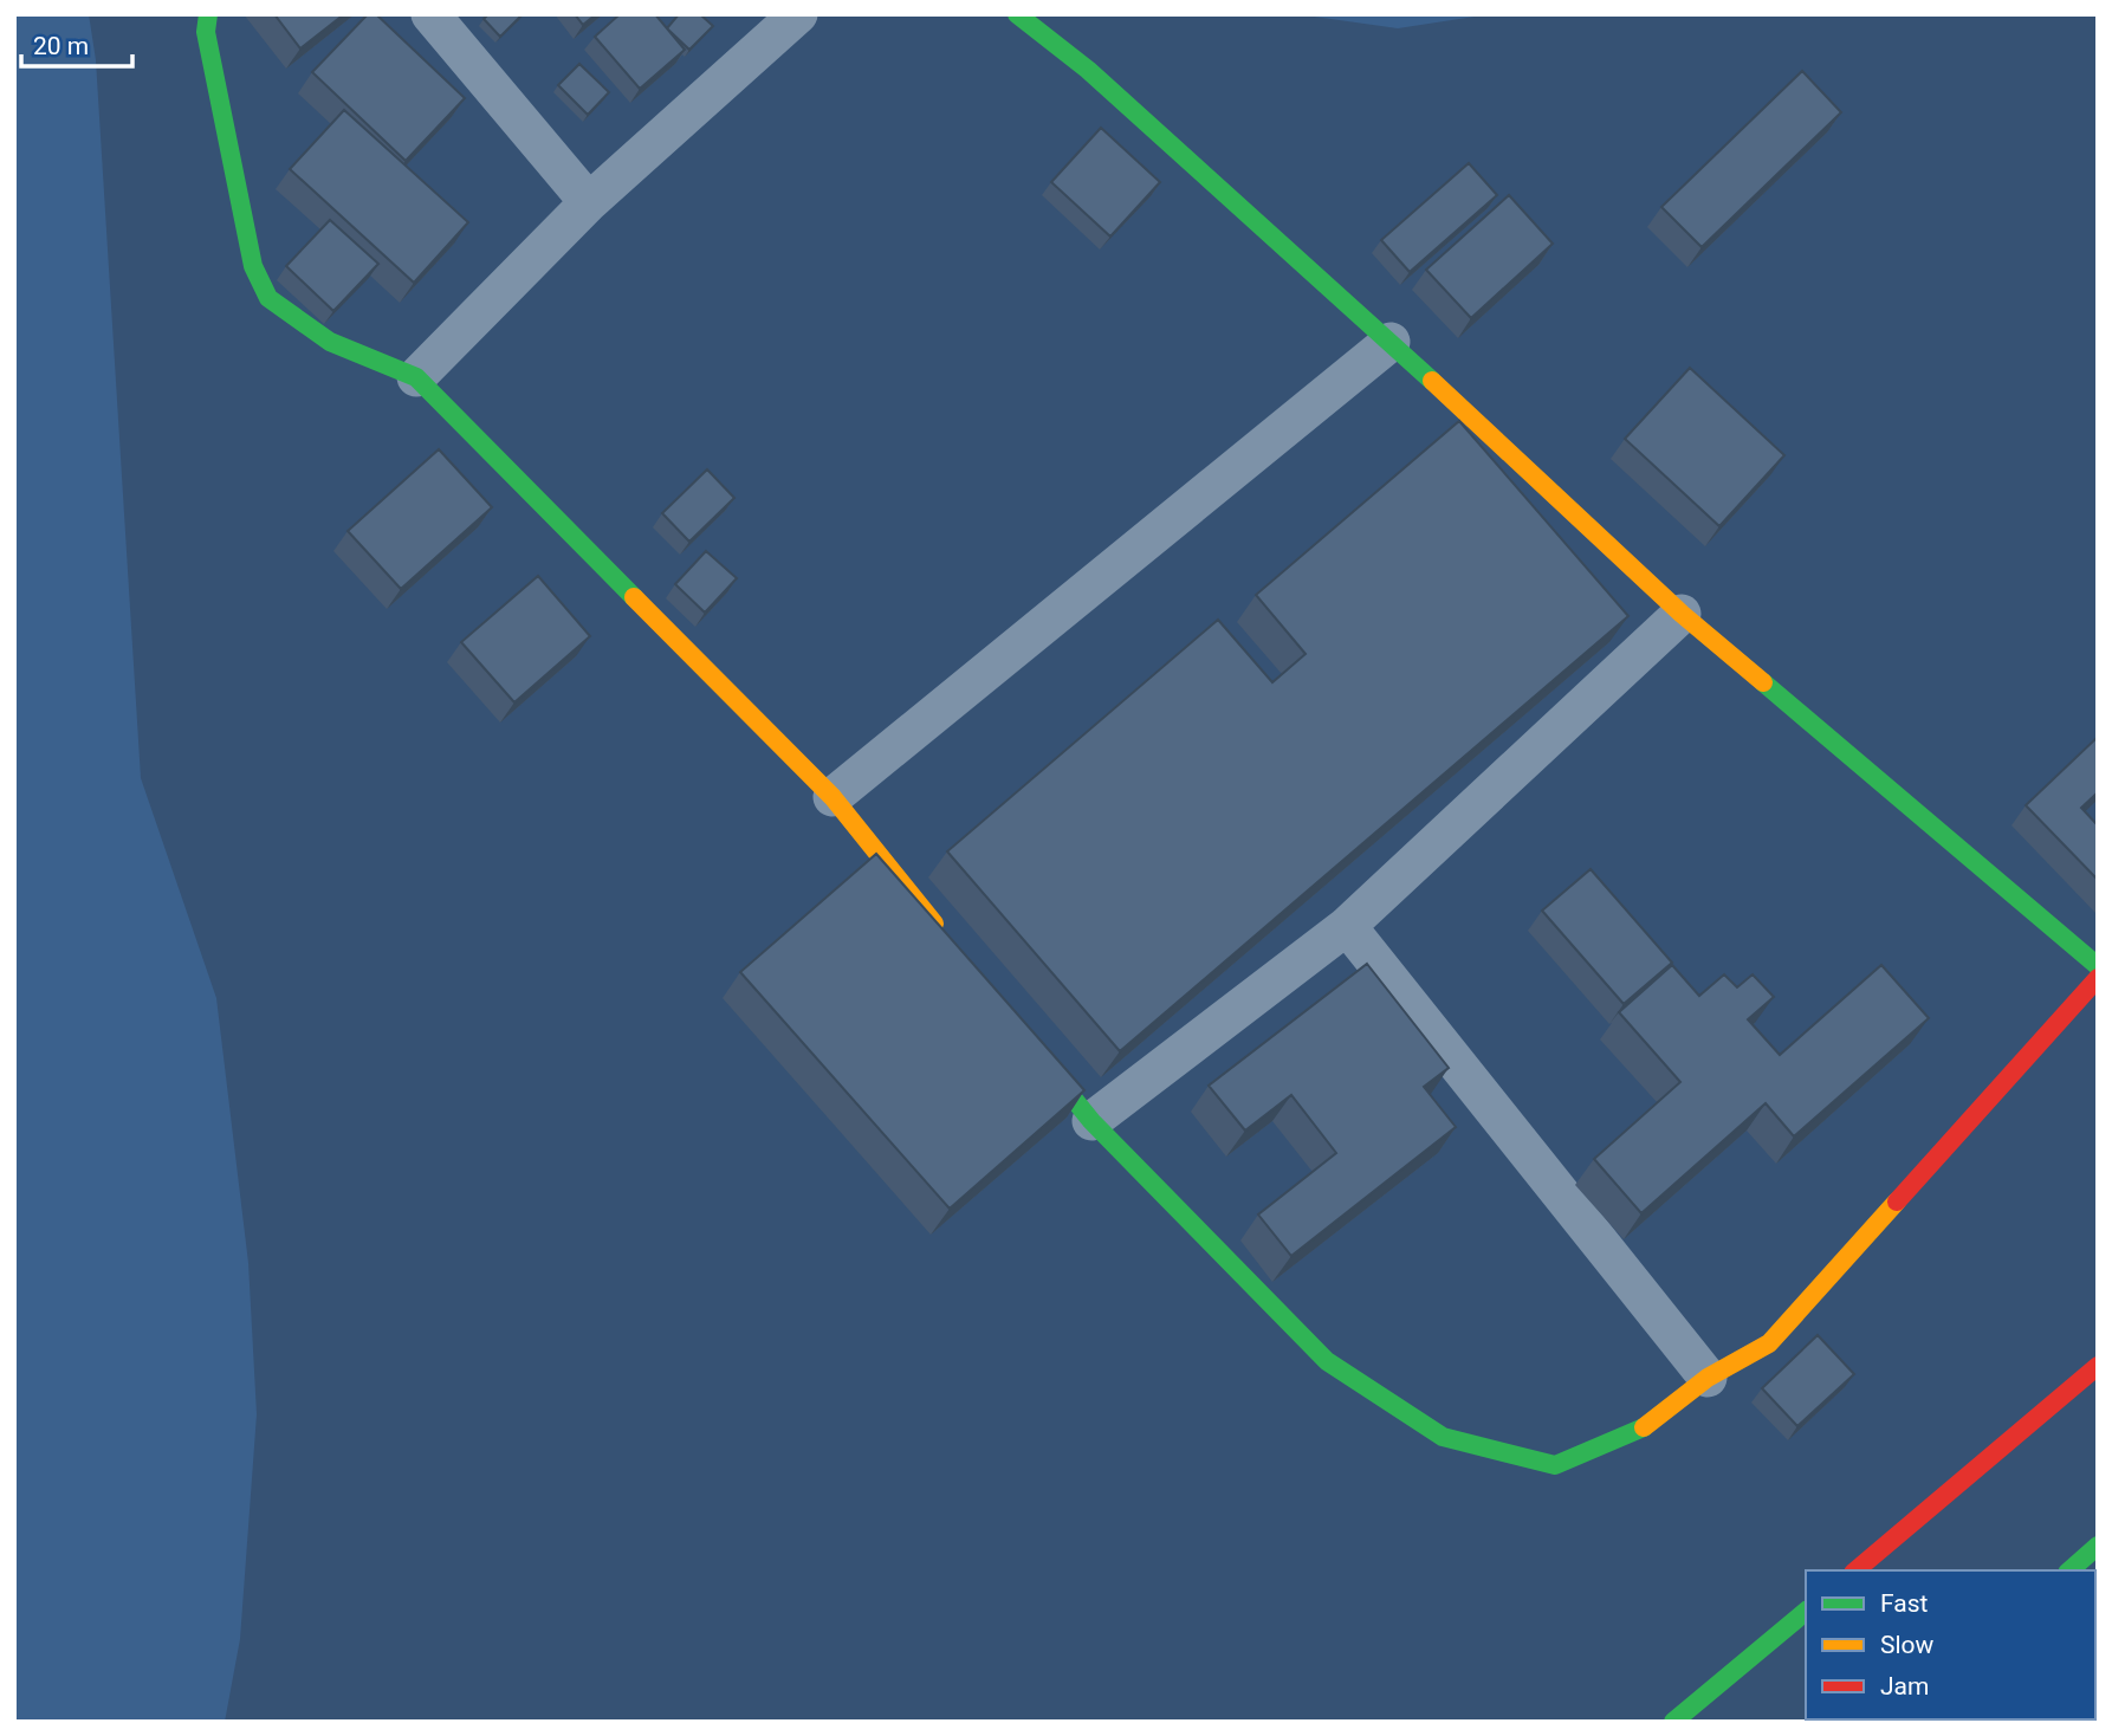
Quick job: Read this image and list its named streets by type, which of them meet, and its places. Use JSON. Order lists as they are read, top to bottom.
{
  "legend": ["Fast", "Slow", "Jam"],
  "scale_bar": "20 m"
}
